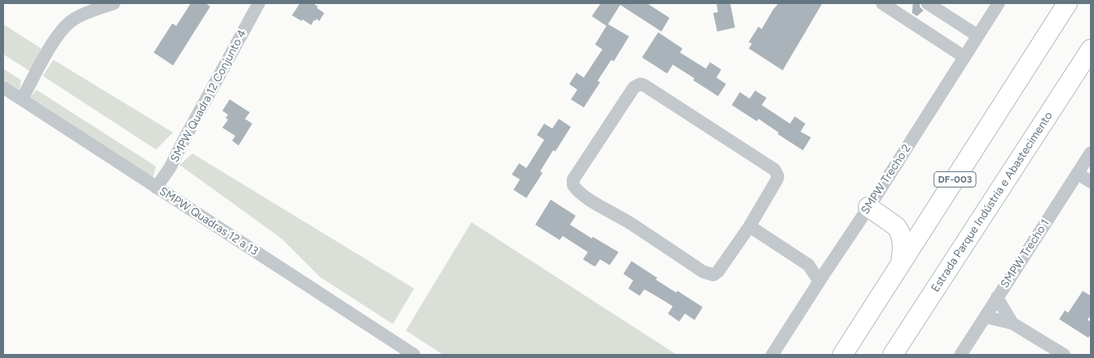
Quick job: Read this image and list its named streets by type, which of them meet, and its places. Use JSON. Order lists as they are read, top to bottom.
{
  "streets": {
    "highway": ["DF-003", "Estrada Parque Indústria e Abastecimento"],
    "street": [
      "SMPW Quadra 12 Conjunto 4",
      "SMPW Trecho 2",
      "SMPW Quadras 12 a 13",
      "SMPW Trecho 1"
    ]
  },
  "crossings": [
    ["SMPW Quadra 12 Conjunto 4", "SMPW Quadras 12 a 13"]
  ]
}
